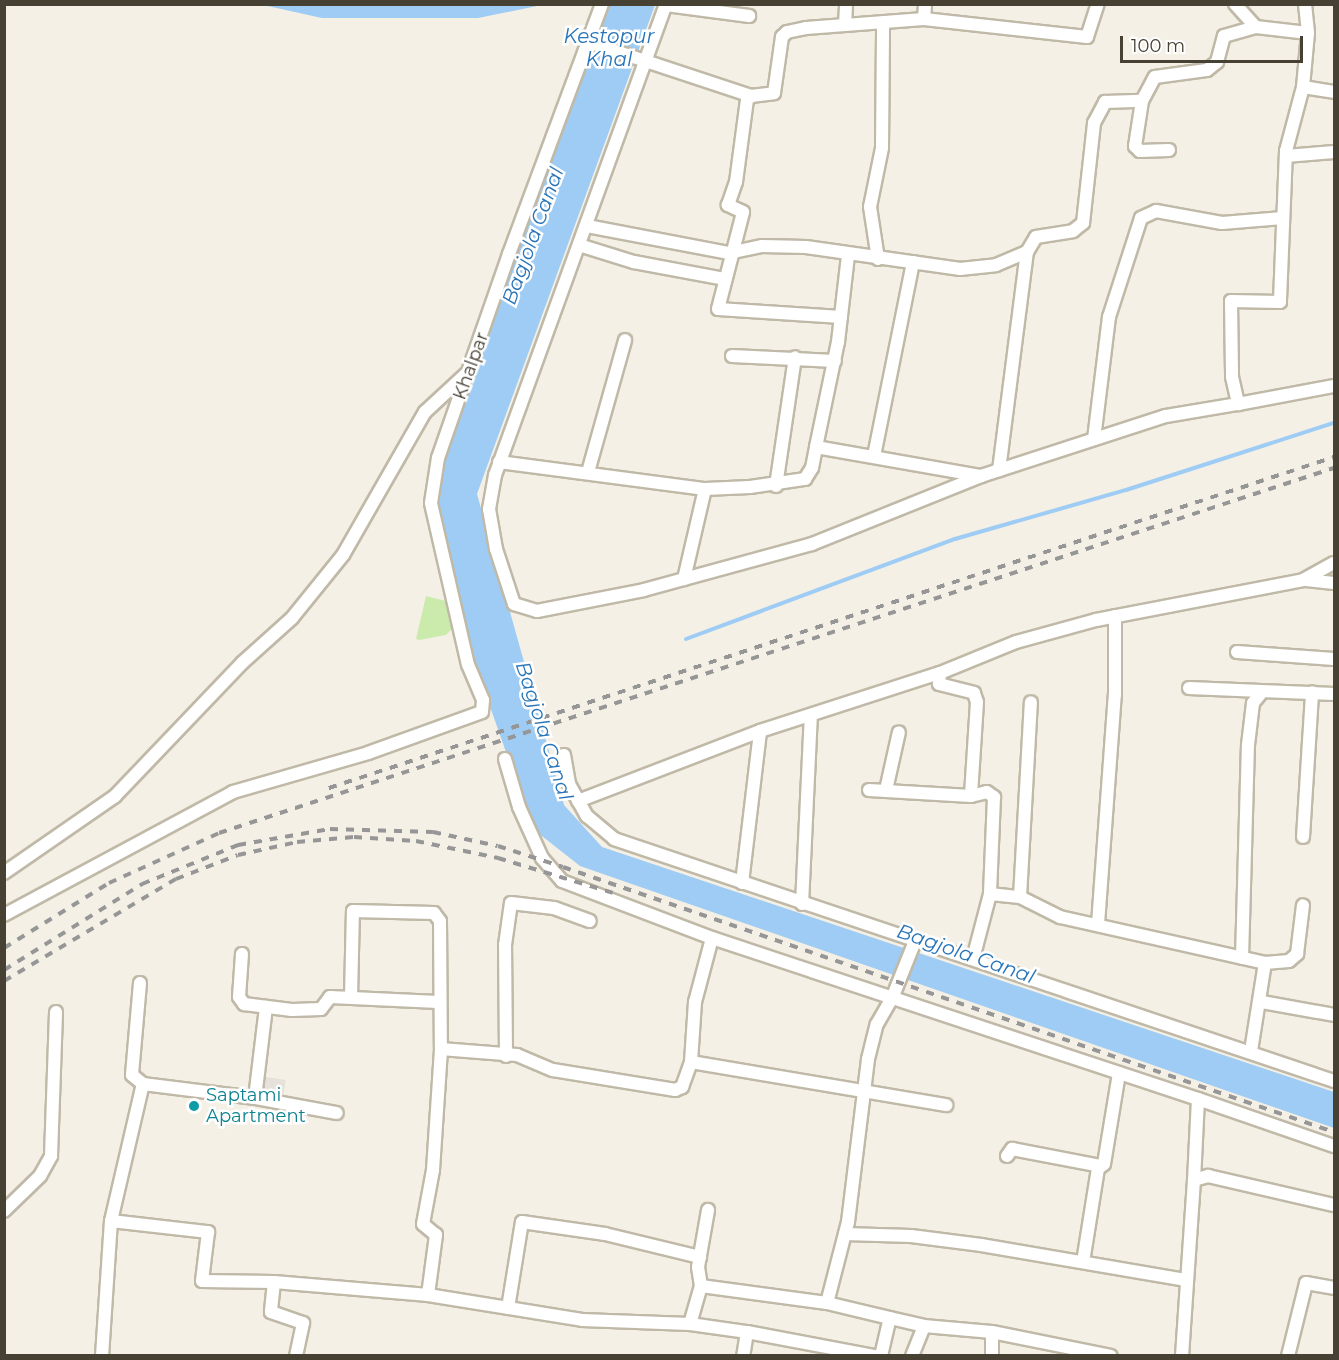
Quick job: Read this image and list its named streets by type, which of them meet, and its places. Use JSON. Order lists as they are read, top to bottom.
{
  "streets": {
    "street": ["Khalpar"]
  },
  "water": ["Kestopur Khal", "Bagjola Canal"],
  "places": ["Saptami Apartment"],
  "scale_bar": "100 m"
}
